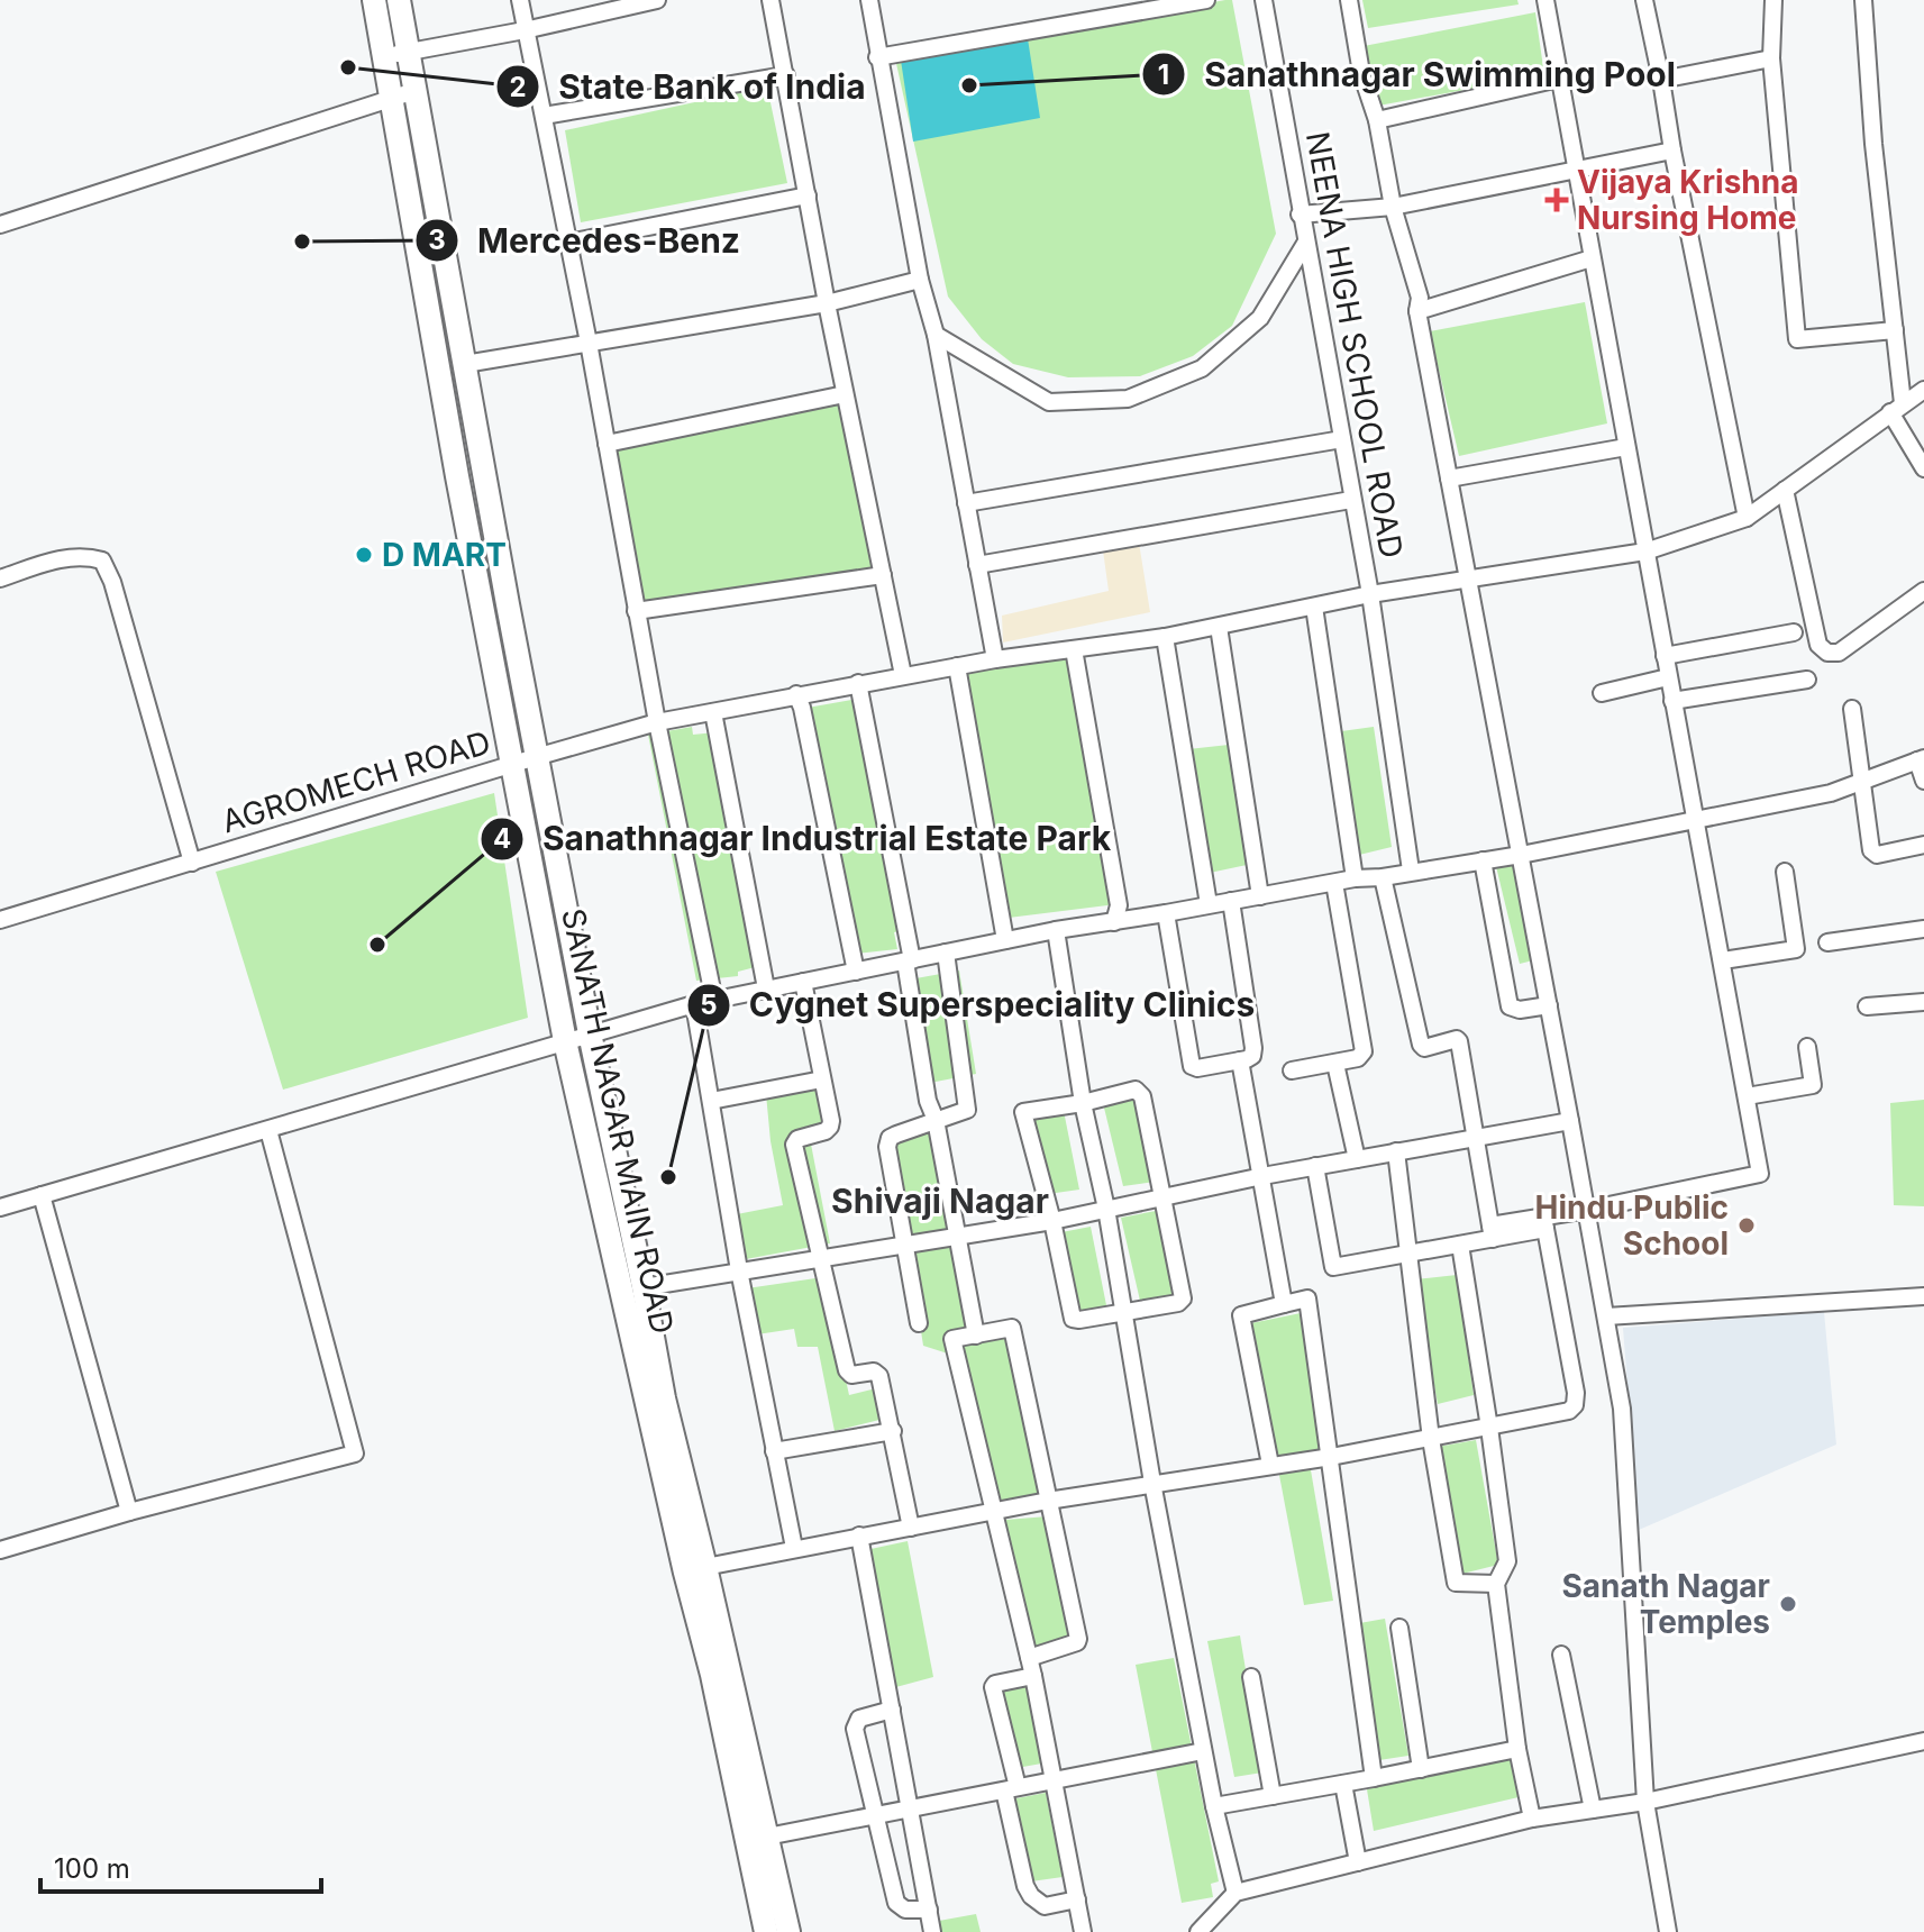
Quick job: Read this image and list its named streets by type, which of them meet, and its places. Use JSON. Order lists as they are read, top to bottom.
{
  "streets": {
    "street": ["NEENA HIGH SCHOOL ROAD", "AGROMECH ROAD", "SANATH NAGAR MAIN ROAD"]
  },
  "crossings": [
    ["NEENA HIGH SCHOOL ROAD", "AGROMECH ROAD"],
    ["AGROMECH ROAD", "SANATH NAGAR MAIN ROAD"]
  ],
  "districts": ["Shivaji Nagar"],
  "places": {
    "other": [
      "State Bank of India",
      "Sanathnagar Swimming Pool",
      "Mercedes-Benz",
      "D MART",
      "Sanathnagar Industrial Estate Park",
      "Cygnet Superspeciality Clinics",
      "Hindu Public School",
      "Sanath Nagar Temples"
    ],
    "health": ["Vijaya Krishna Nursing Home"]
  },
  "scale_bar": "100 m"
}
